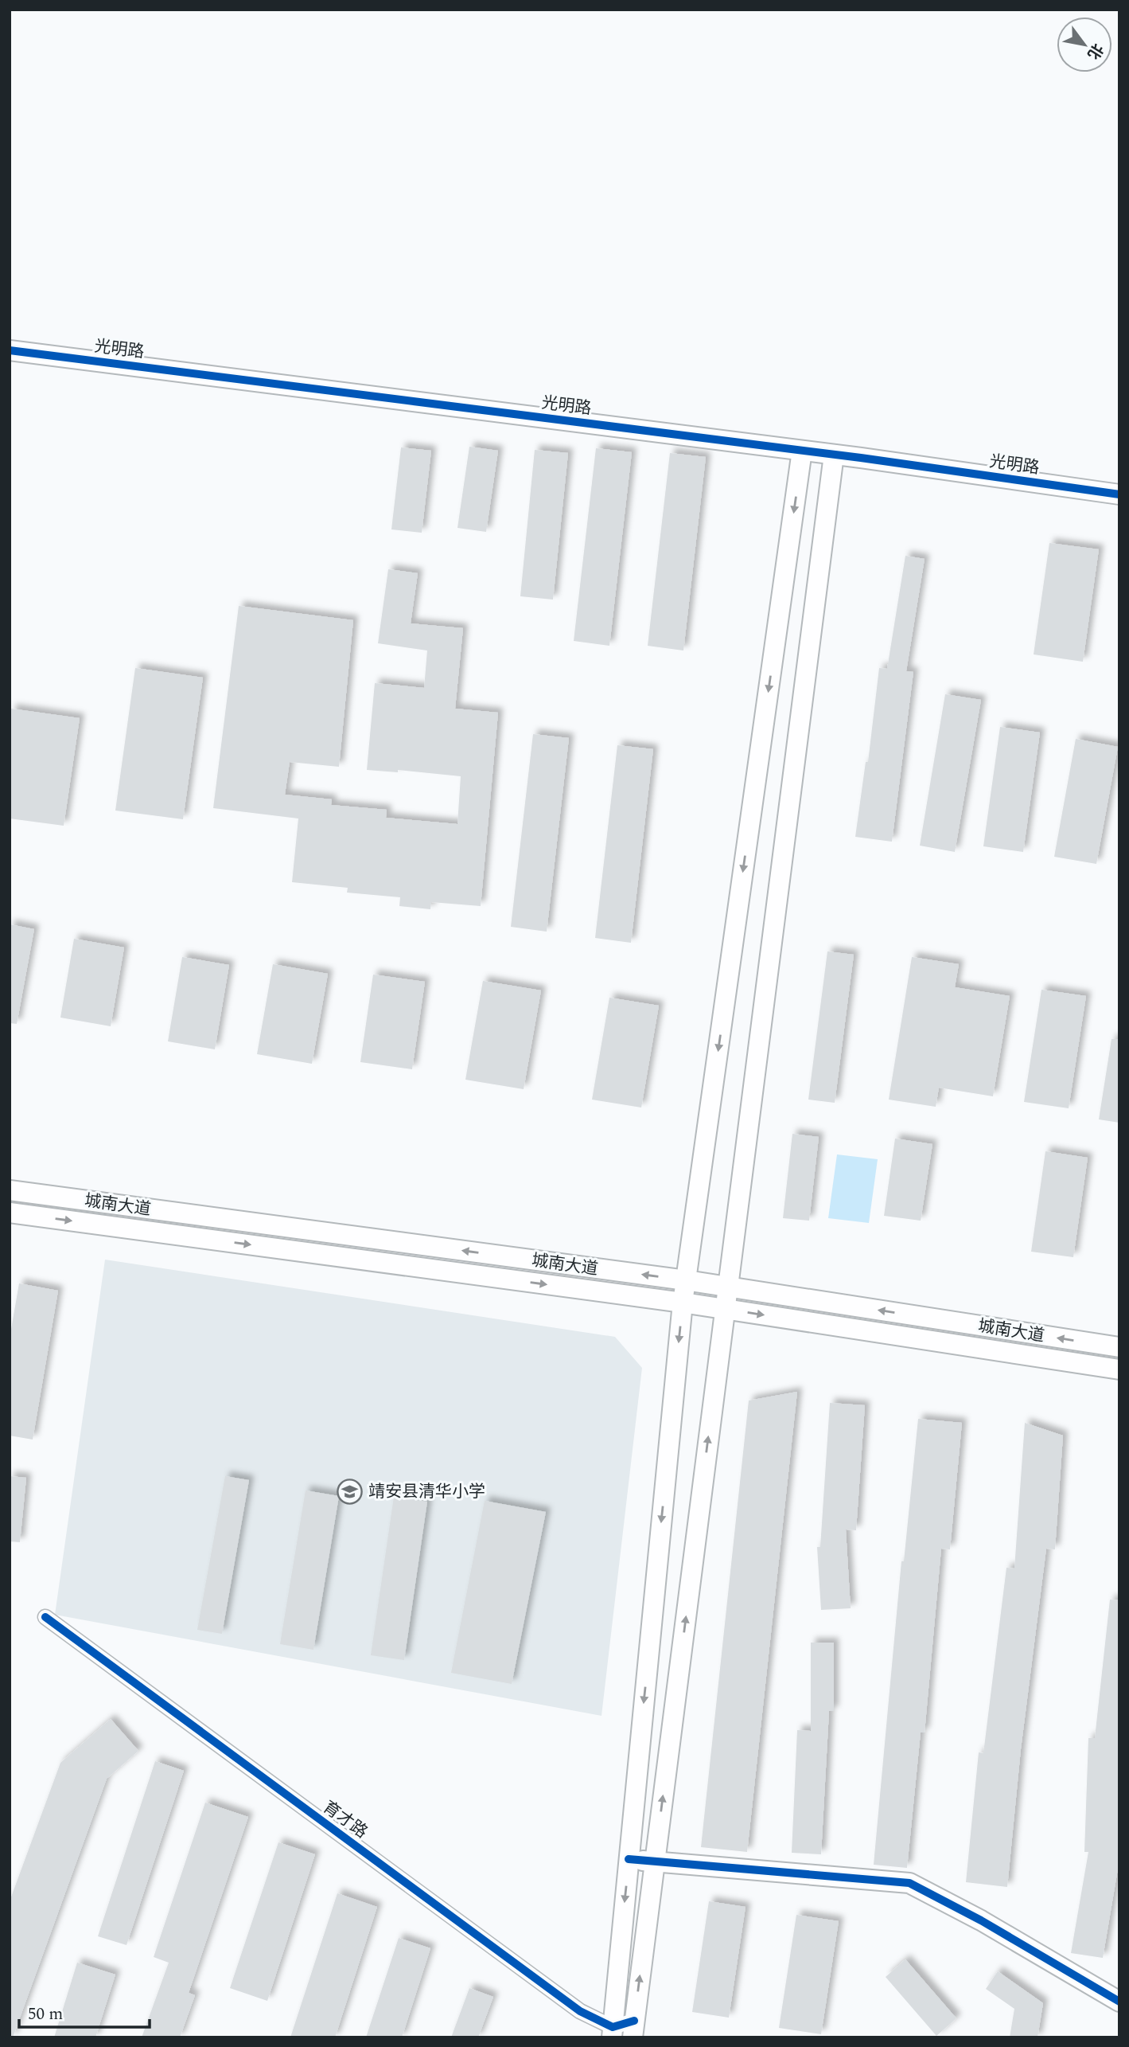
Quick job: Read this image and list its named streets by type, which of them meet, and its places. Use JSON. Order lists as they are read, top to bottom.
{
  "streets": {
    "main road": ["光明路", "城南大道"],
    "street": ["育才路"]
  },
  "places": {
    "school or university": ["靖安县清华小学"]
  },
  "scale_bar": "50 m",
  "north": "bottom right"
}
